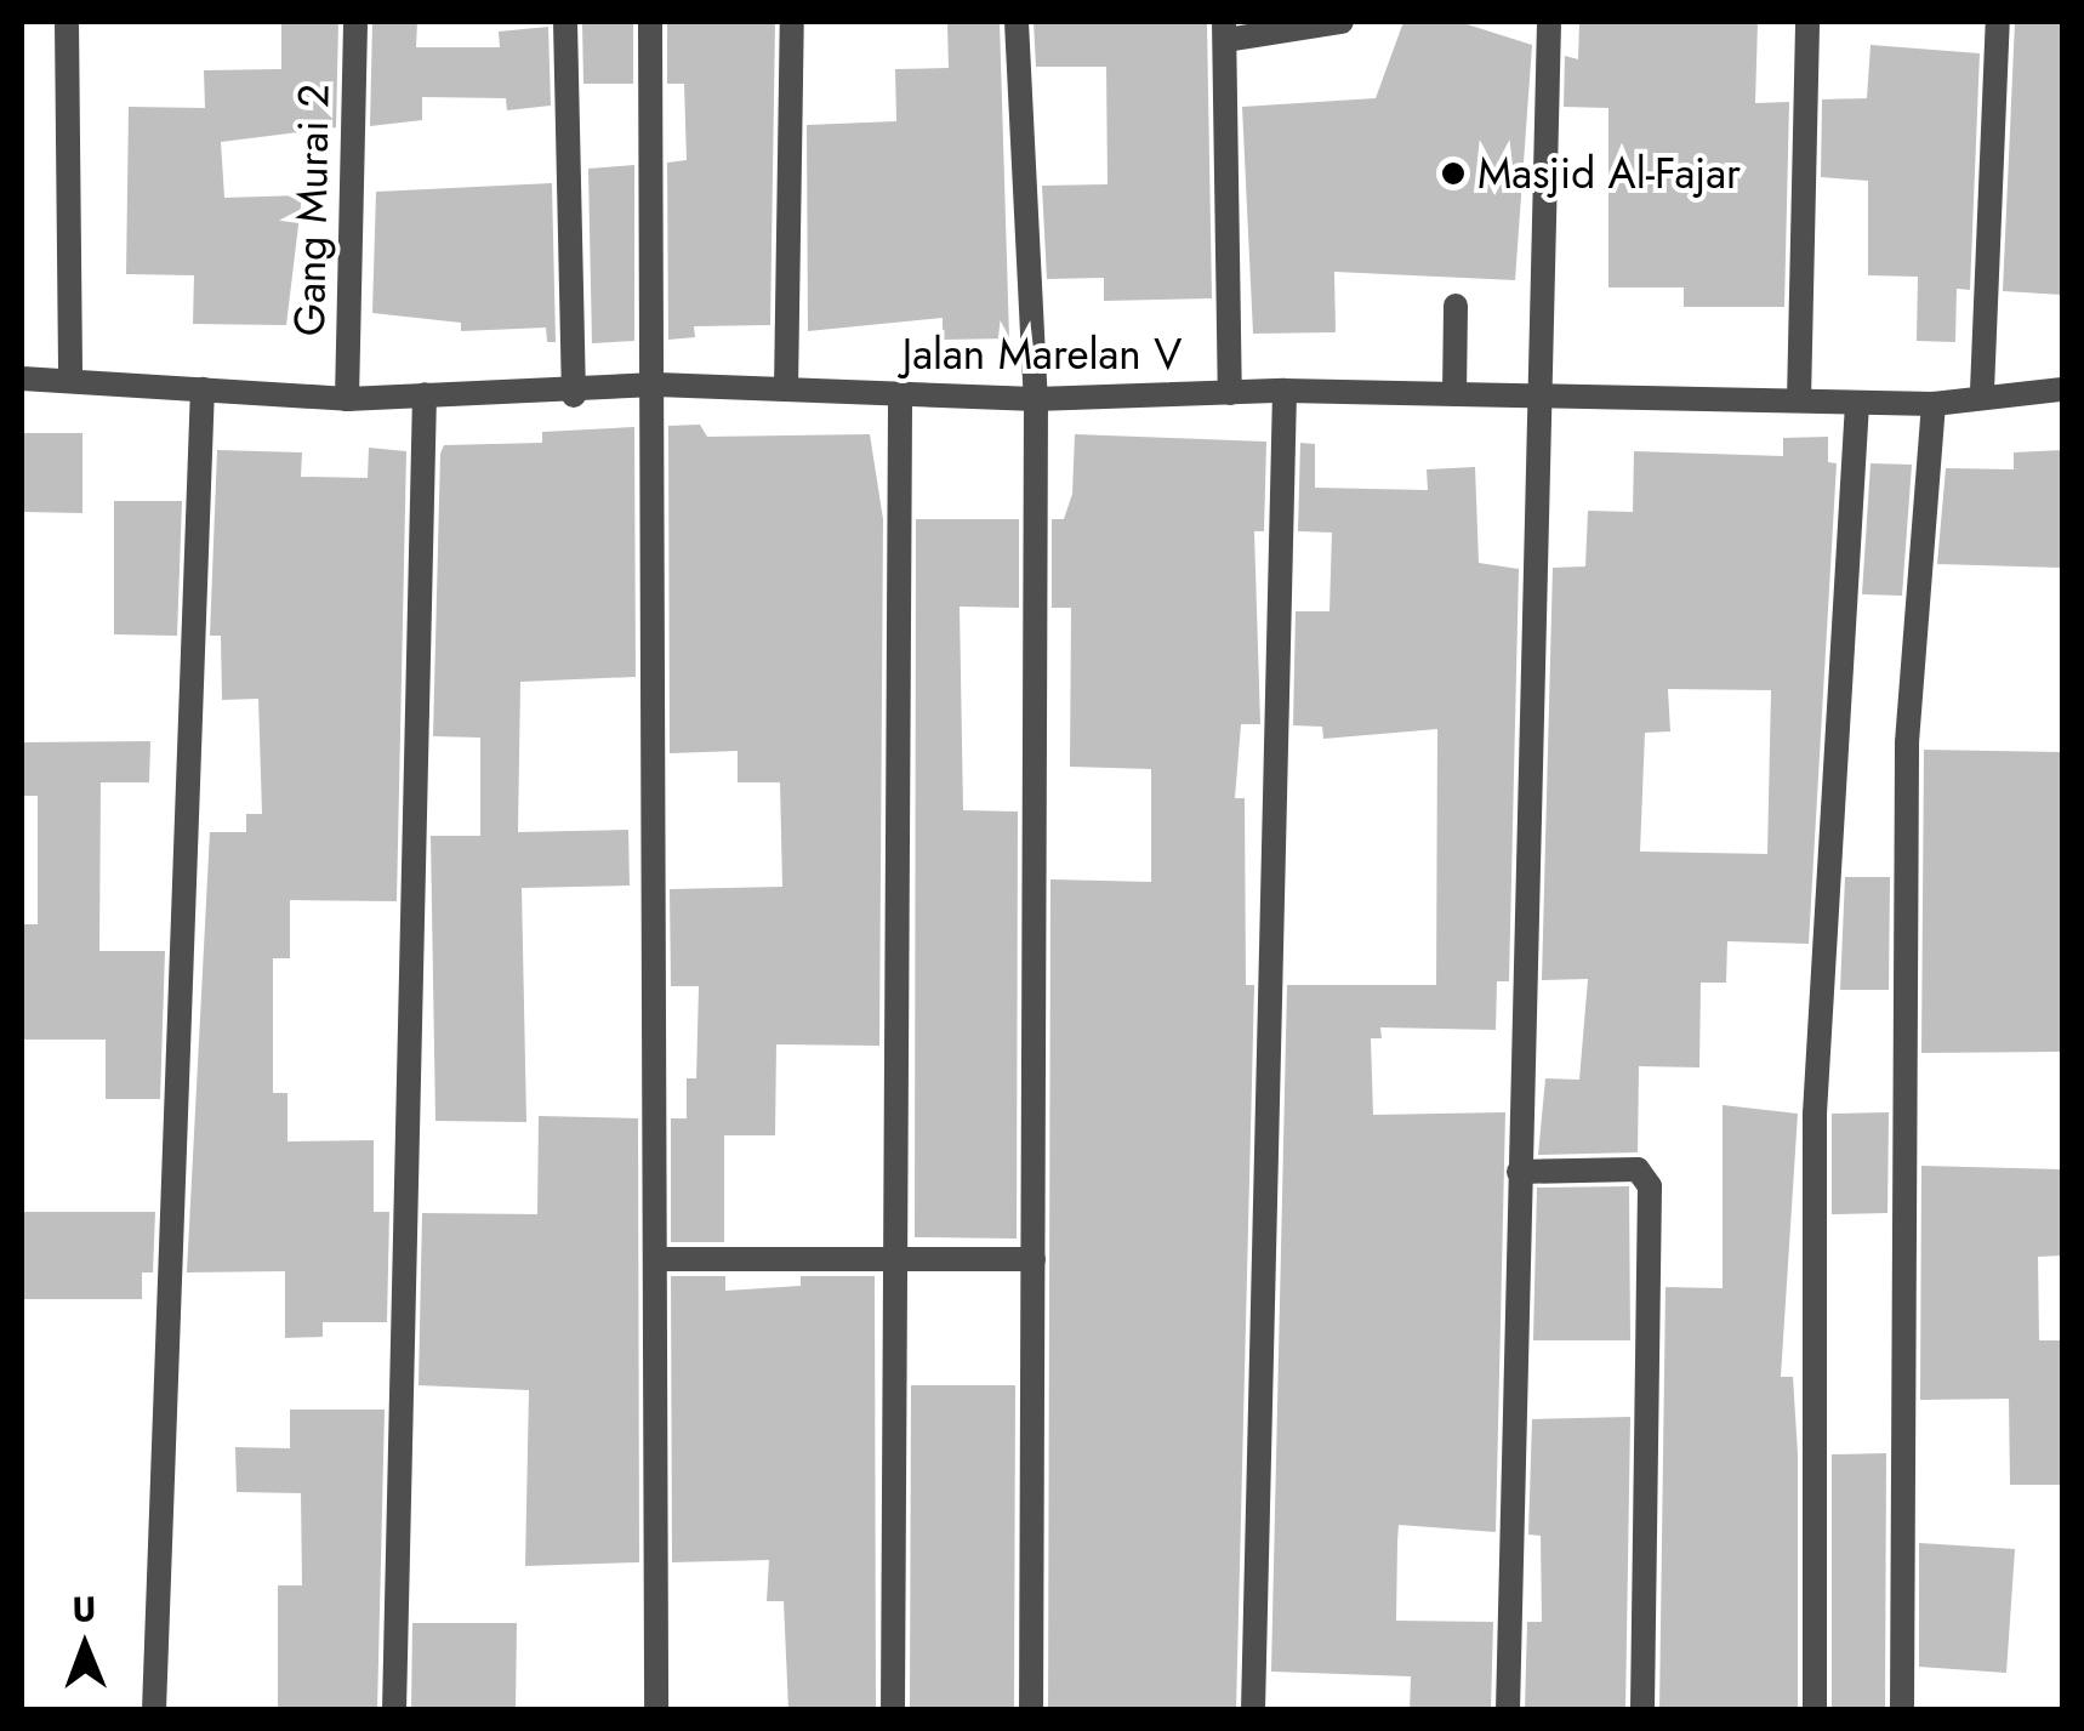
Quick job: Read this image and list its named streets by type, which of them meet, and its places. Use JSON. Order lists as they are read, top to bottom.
{
  "streets": {
    "street": ["Gang Murai 2", "Jalan Marelan V"]
  },
  "crossings": [
    ["Gang Murai 2", "Jalan Marelan V"]
  ],
  "places": ["Masjid Al-Fajar"],
  "north": "top"
}
